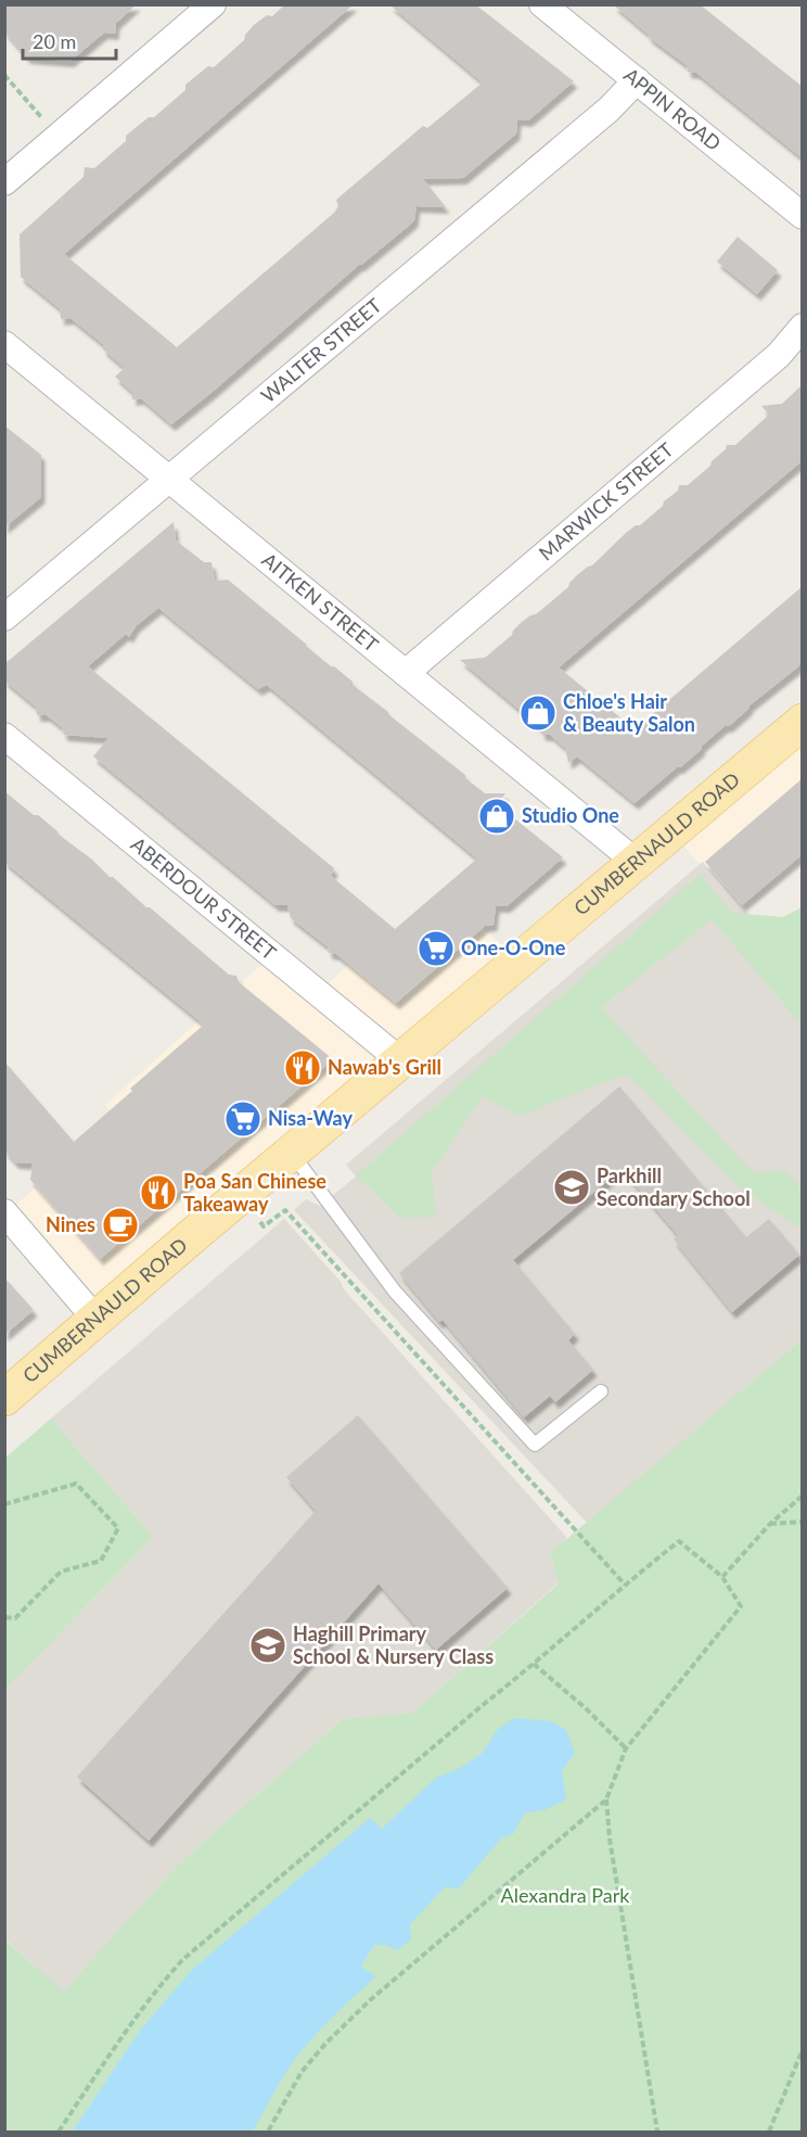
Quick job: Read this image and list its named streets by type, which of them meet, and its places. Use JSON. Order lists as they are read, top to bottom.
{
  "streets": {
    "main road": ["CUMBERNAULD ROAD"],
    "street": [
      "APPIN ROAD",
      "WALTER STREET",
      "MARWICK STREET",
      "AITKEN STREET",
      "ABERDOUR STREET"
    ]
  },
  "crossings": [
    ["APPIN ROAD", "WALTER STREET"],
    ["WALTER STREET", "AITKEN STREET"],
    ["MARWICK STREET", "AITKEN STREET"],
    ["AITKEN STREET", "CUMBERNAULD ROAD"],
    ["CUMBERNAULD ROAD", "ABERDOUR STREET"]
  ],
  "parks": ["Alexandra Park"],
  "places": {
    "shop": ["Chloe's Hair & Beauty Salon", "Studio One"],
    "supermarket": ["One-O-One", "Nisa-Way"],
    "restaurant": ["Nawab's Grill", "Poa San Chinese Takeaway"],
    "school or university": ["Parkhill Secondary School", "Haghill Primary School & Nursery Class"],
    "cafe": ["Nines"]
  },
  "scale_bar": "20 m"
}
